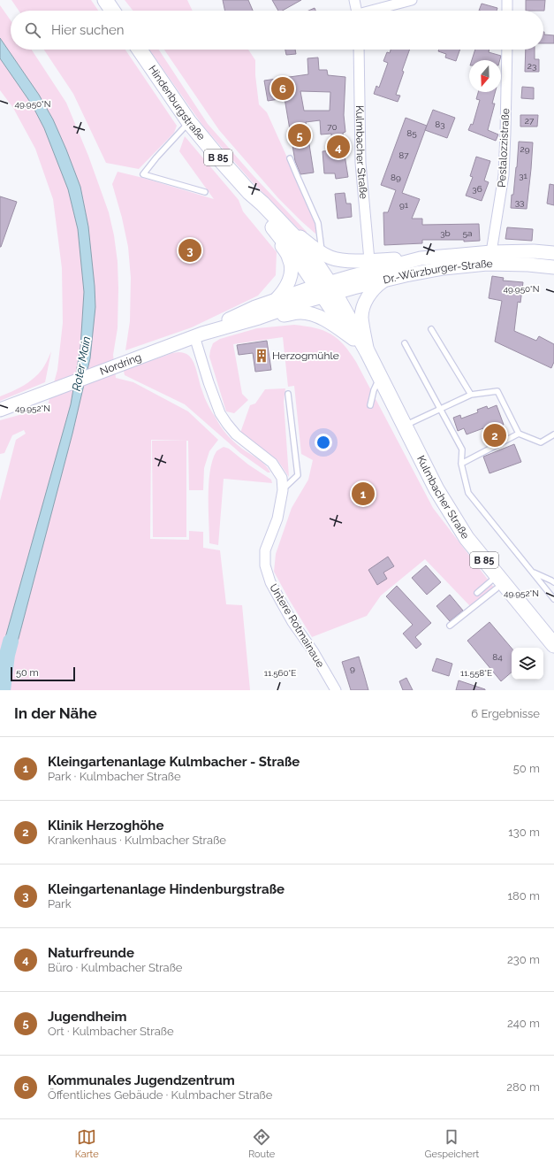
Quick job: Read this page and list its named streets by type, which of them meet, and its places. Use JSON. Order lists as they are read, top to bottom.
{
  "streets": {
    "main road": [
      "Hindenburgstraße",
      "Kulmbacher Straße",
      "B 85",
      "Dr.-Würzburger-Straße",
      "Nordring"
    ],
    "street": ["Pestalozzistraße", "Untere Rotmainaue"]
  },
  "crossings": [
    ["Hindenburgstraße", "Kulmbacher Straße"],
    ["Hindenburgstraße", "Dr.-Würzburger-Straße"],
    ["Hindenburgstraße", "Nordring"],
    ["Pestalozzistraße", "Dr.-Würzburger-Straße"],
    ["Kulmbacher Straße", "Dr.-Würzburger-Straße"],
    ["Kulmbacher Straße", "Nordring"],
    ["Dr.-Würzburger-Straße", "Nordring"],
    ["Nordring", "Untere Rotmainaue"]
  ],
  "water": ["Roter Main"],
  "places": {
    "building": ["Herzogmühle"]
  },
  "house_numbers": [
    "23",
    "27",
    "83",
    "70",
    "85",
    "29",
    "87",
    "31",
    "89",
    "36",
    "33",
    "91",
    "3b",
    "5a",
    "84",
    "9"
  ],
  "scale_bar": "50 m",
  "north": "bottom",
  "page": {
    "search": "Hier suchen",
    "pins": [
      "6",
      "5",
      "4",
      "3",
      "2",
      "1"
    ],
    "scale": "50 m",
    "heading": ["In der Nähe", "6 Ergebnisse"],
    "list": [
      {
        "mark": "1",
        "name": "Kleingartenanlage Kulmbacher - Straße",
        "note": "Park · Kulmbacher Straße",
        "value": "50 m"
      },
      {
        "mark": "2",
        "name": "Klinik Herzoghöhe",
        "note": "Krankenhaus · Kulmbacher Straße",
        "value": "130 m"
      },
      {
        "mark": "3",
        "name": "Kleingartenanlage Hindenburgstraße",
        "note": "Park",
        "value": "180 m"
      },
      {
        "mark": "4",
        "name": "Naturfreunde",
        "note": "Büro · Kulmbacher Straße",
        "value": "230 m"
      },
      {
        "mark": "5",
        "name": "Jugendheim",
        "note": "Ort · Kulmbacher Straße",
        "value": "240 m"
      },
      {
        "mark": "6",
        "name": "Kommunales Jugendzentrum",
        "note": "Öffentliches Gebäude · Kulmbacher Straße",
        "value": "280 m"
      }
    ],
    "nav": ["Karte", "Route", "Gespeichert"]
  },
  "coordinates": [
    "49.950°N",
    "49.952°N",
    "11.560°E",
    "11.558°E"
  ]
}
